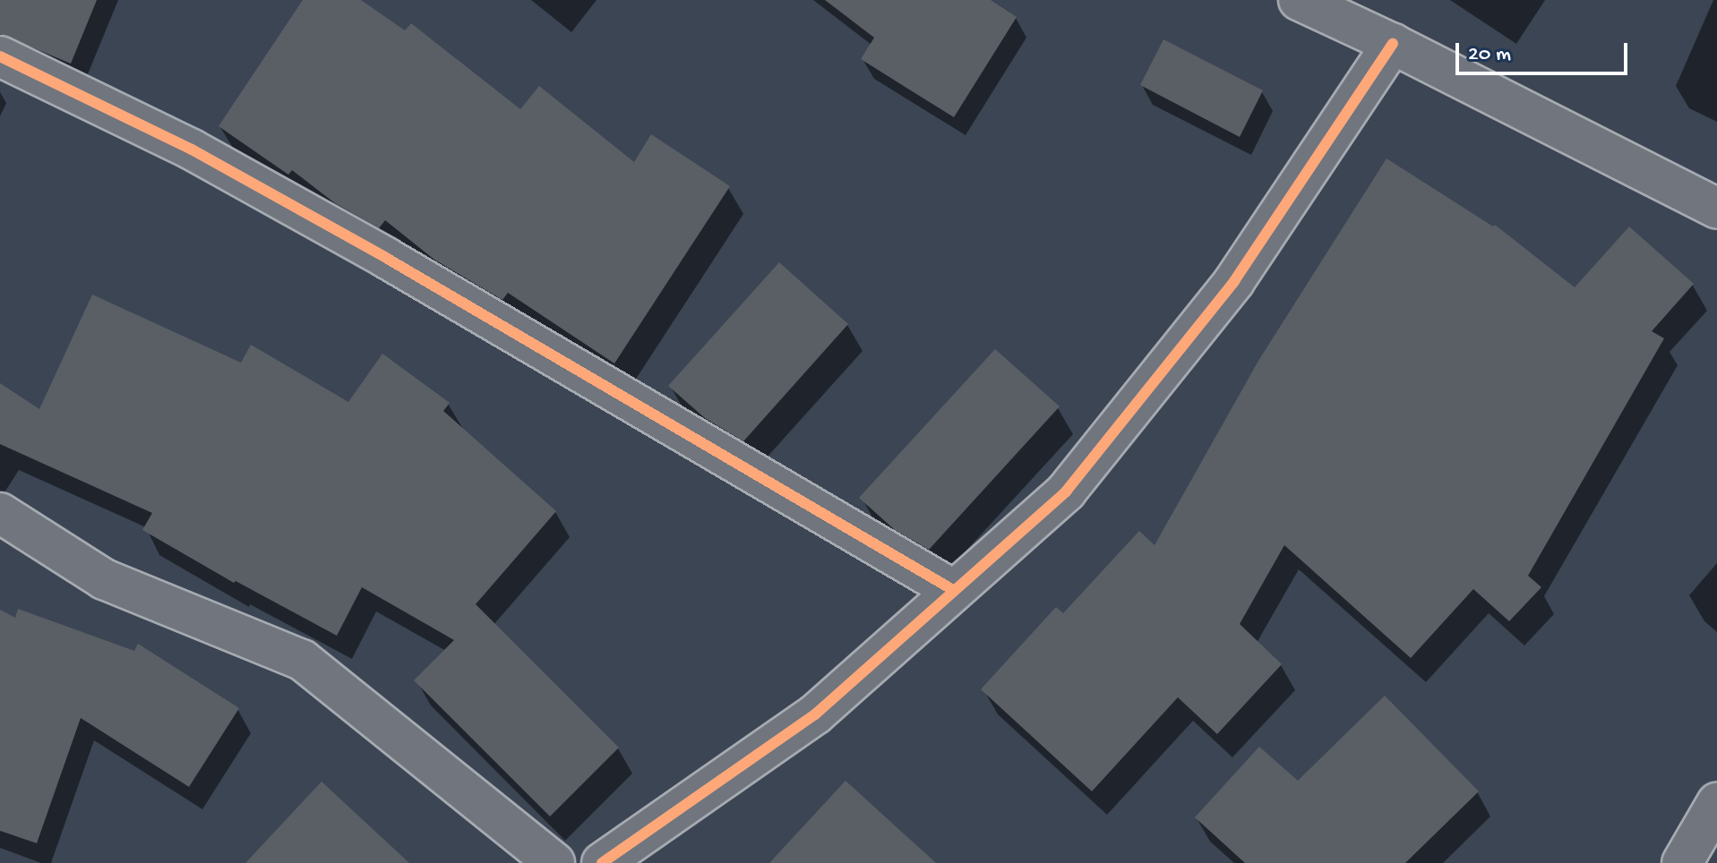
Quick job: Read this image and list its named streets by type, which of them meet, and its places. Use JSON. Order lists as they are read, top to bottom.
{
  "scale_bar": "20 m"
}
